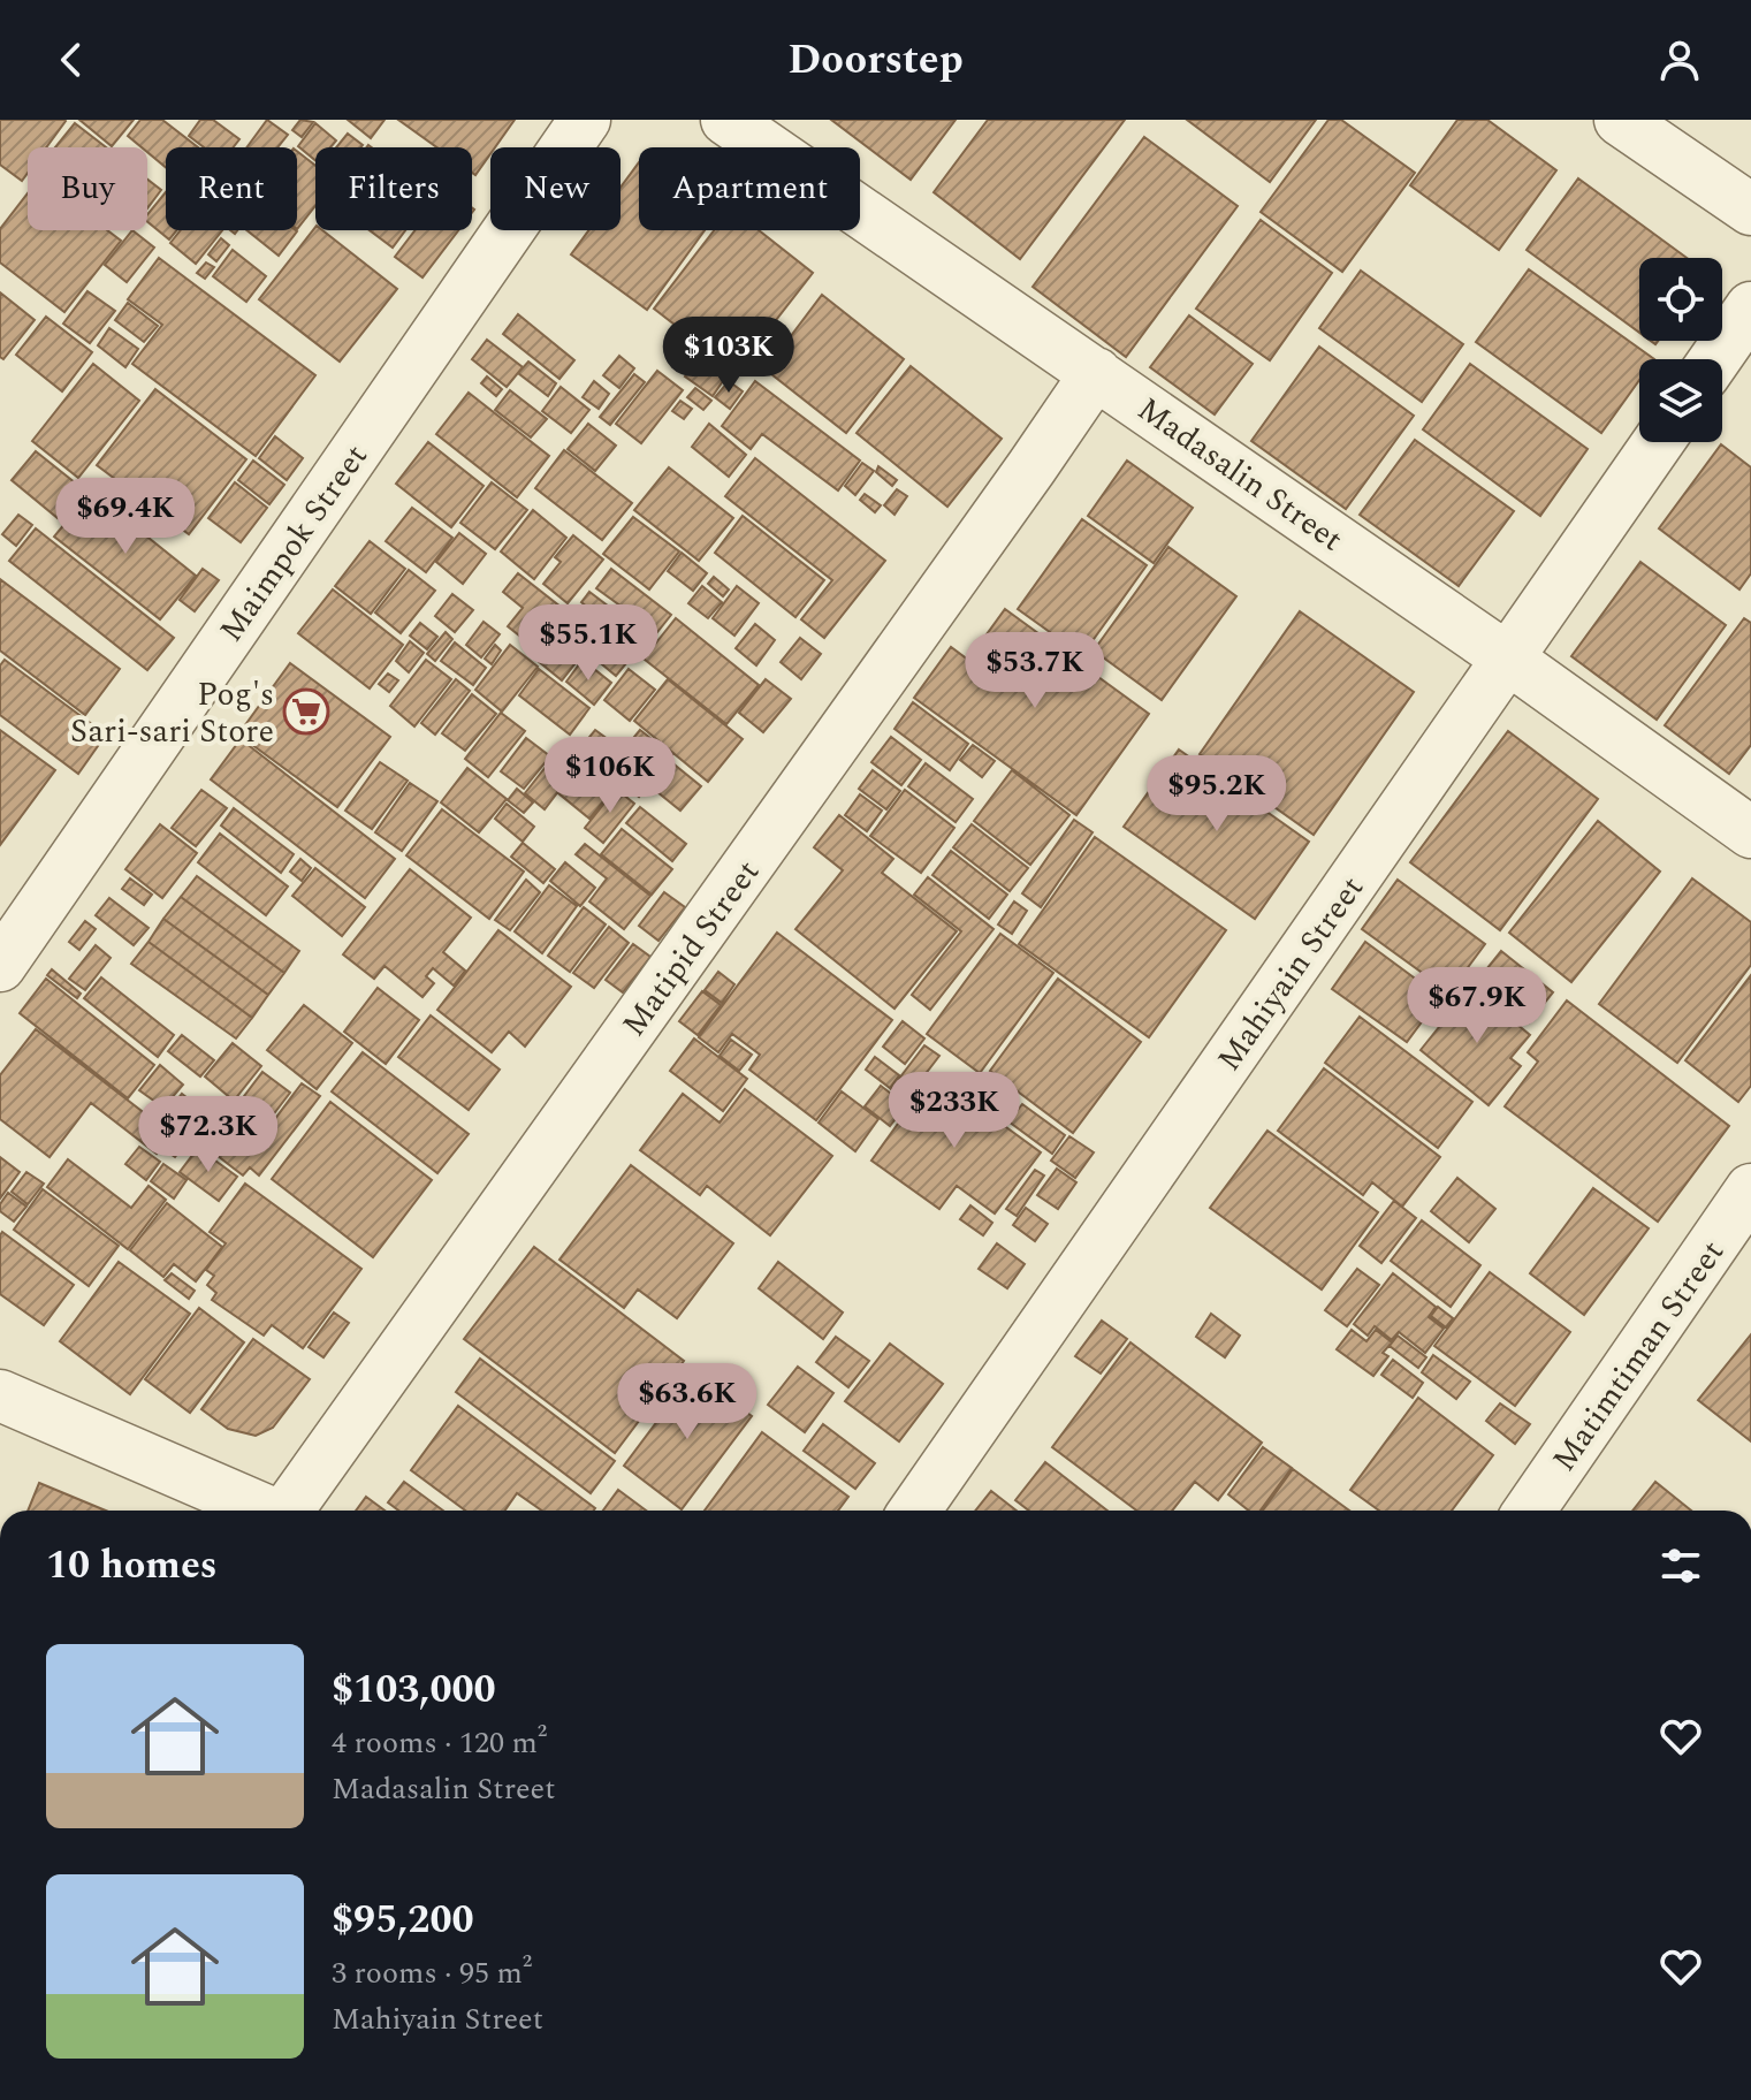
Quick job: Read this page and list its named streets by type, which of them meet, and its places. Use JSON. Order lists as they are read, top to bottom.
{
  "streets": {
    "street": [
      "Madasalin Street",
      "Maimpok Street",
      "Matipid Street",
      "Mahiyain Street",
      "Matimtiman Street"
    ]
  },
  "crossings": [
    ["Madasalin Street", "Matipid Street"],
    ["Madasalin Street", "Mahiyain Street"]
  ],
  "places": {
    "supermarket": ["Pog's Sari-sari Store"]
  },
  "page": {
    "header": "Doorstep",
    "chip": [
      "Buy",
      "Rent",
      "Filters",
      "New",
      "Apartment"
    ],
    "price": [
      "$103K",
      "$69.4K",
      "$55.1K",
      "$53.7K",
      "$106K",
      "$95.2K",
      "$67.9K",
      "$233K",
      "$72.3K",
      "$63.6K"
    ],
    "heading": "10 homes",
    "list": [
      {
        "name": "$103,000",
        "note": "4 rooms · 120 m² · Madasalin Street"
      },
      {
        "name": "$95,200",
        "note": "3 rooms · 95 m² · Mahiyain Street"
      }
    ]
  }
}
